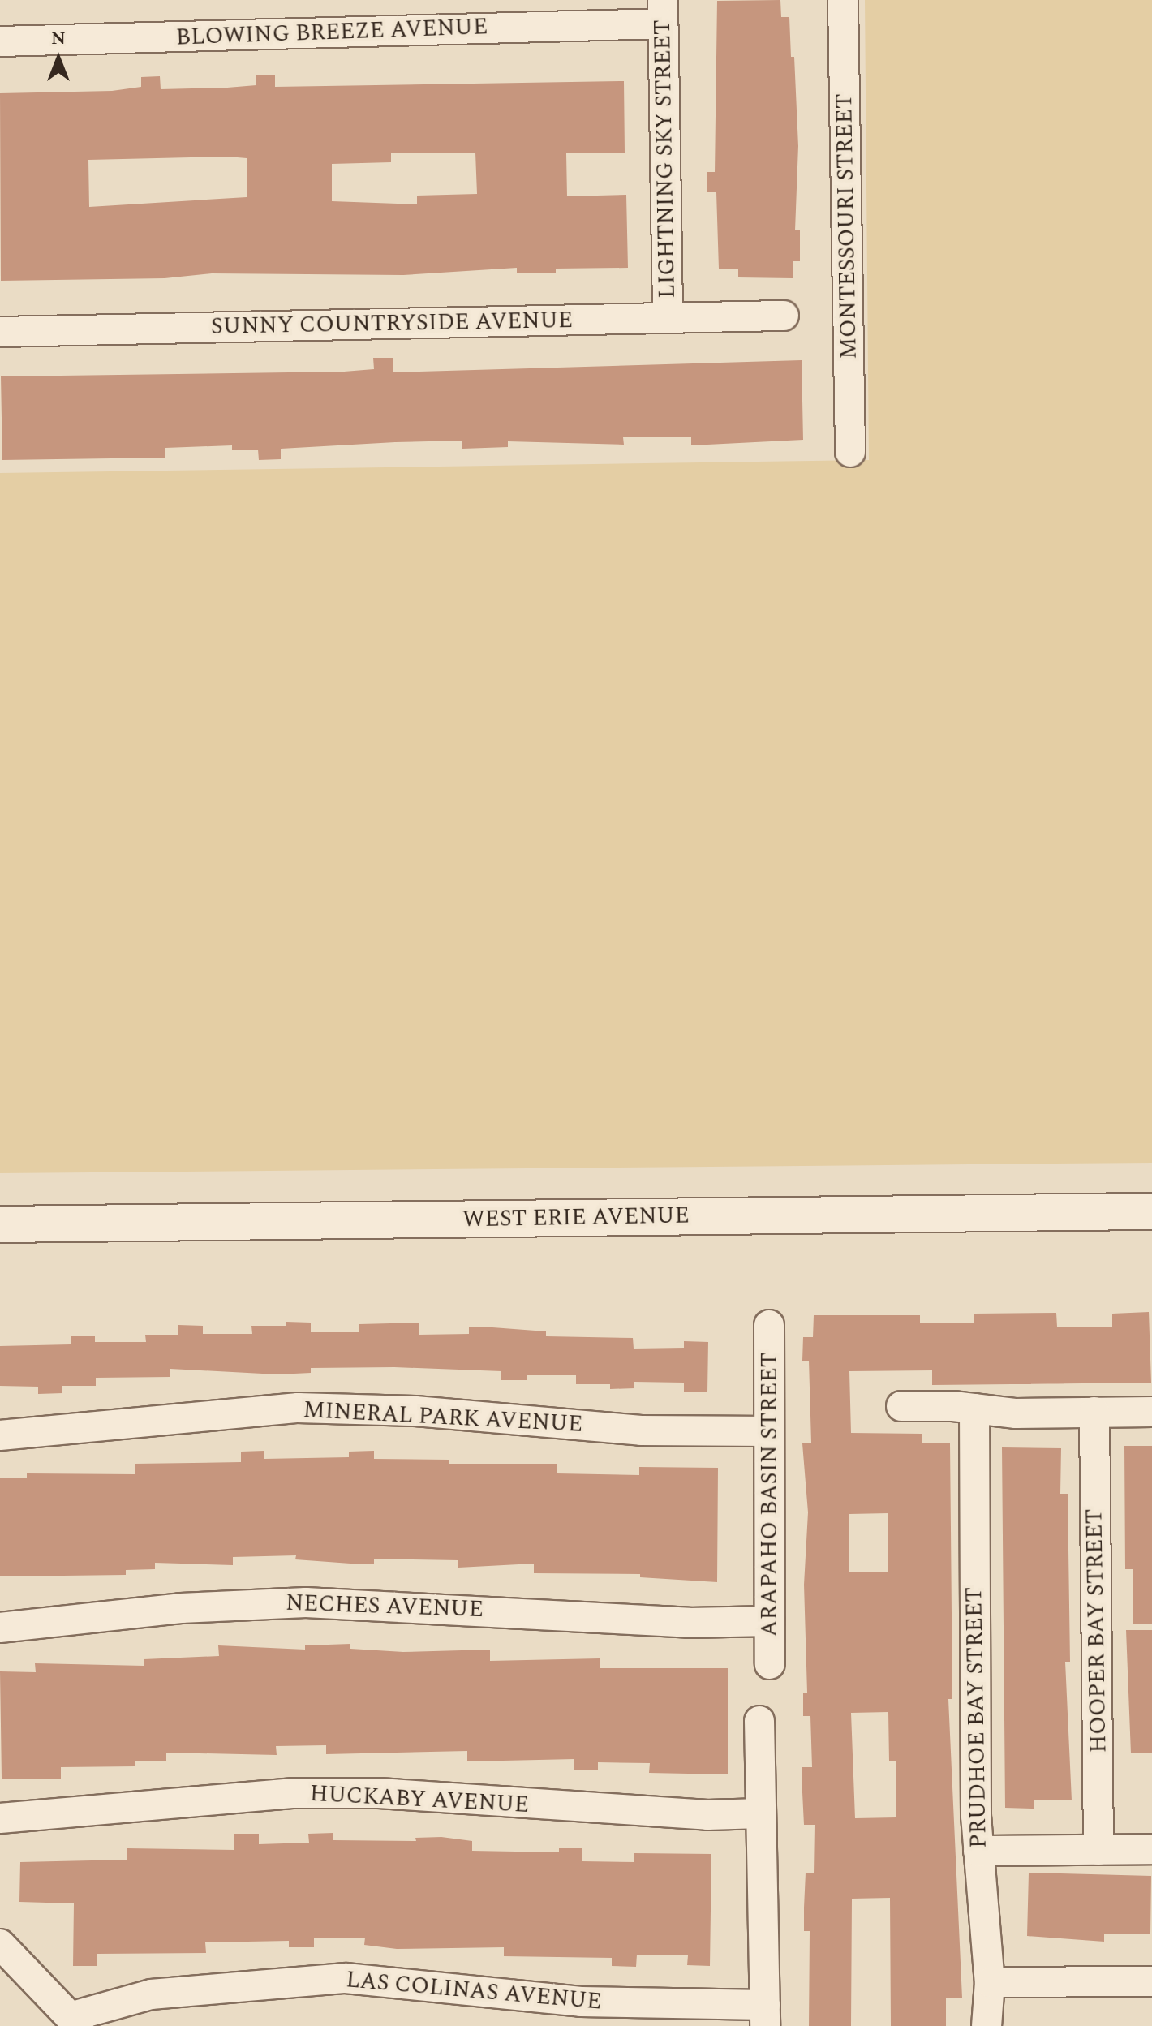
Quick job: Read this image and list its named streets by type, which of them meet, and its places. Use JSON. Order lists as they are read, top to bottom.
{
  "streets": {
    "street": [
      "BLOWING BREEZE AVENUE",
      "LIGHTNING SKY STREET",
      "MONTESSOURI STREET",
      "SUNNY COUNTRYSIDE AVENUE",
      "WEST ERIE AVENUE",
      "MINERAL PARK AVENUE",
      "ARAPAHO BASIN STREET",
      "NECHES AVENUE",
      "HOOPER BAY STREET",
      "PRUDHOE BAY STREET",
      "HUCKABY AVENUE",
      "LAS COLINAS AVENUE"
    ]
  },
  "crossings": [
    ["BLOWING BREEZE AVENUE", "LIGHTNING SKY STREET"],
    ["LIGHTNING SKY STREET", "SUNNY COUNTRYSIDE AVENUE"],
    ["MINERAL PARK AVENUE", "ARAPAHO BASIN STREET"],
    ["ARAPAHO BASIN STREET", "NECHES AVENUE"]
  ],
  "north": "top"
}
